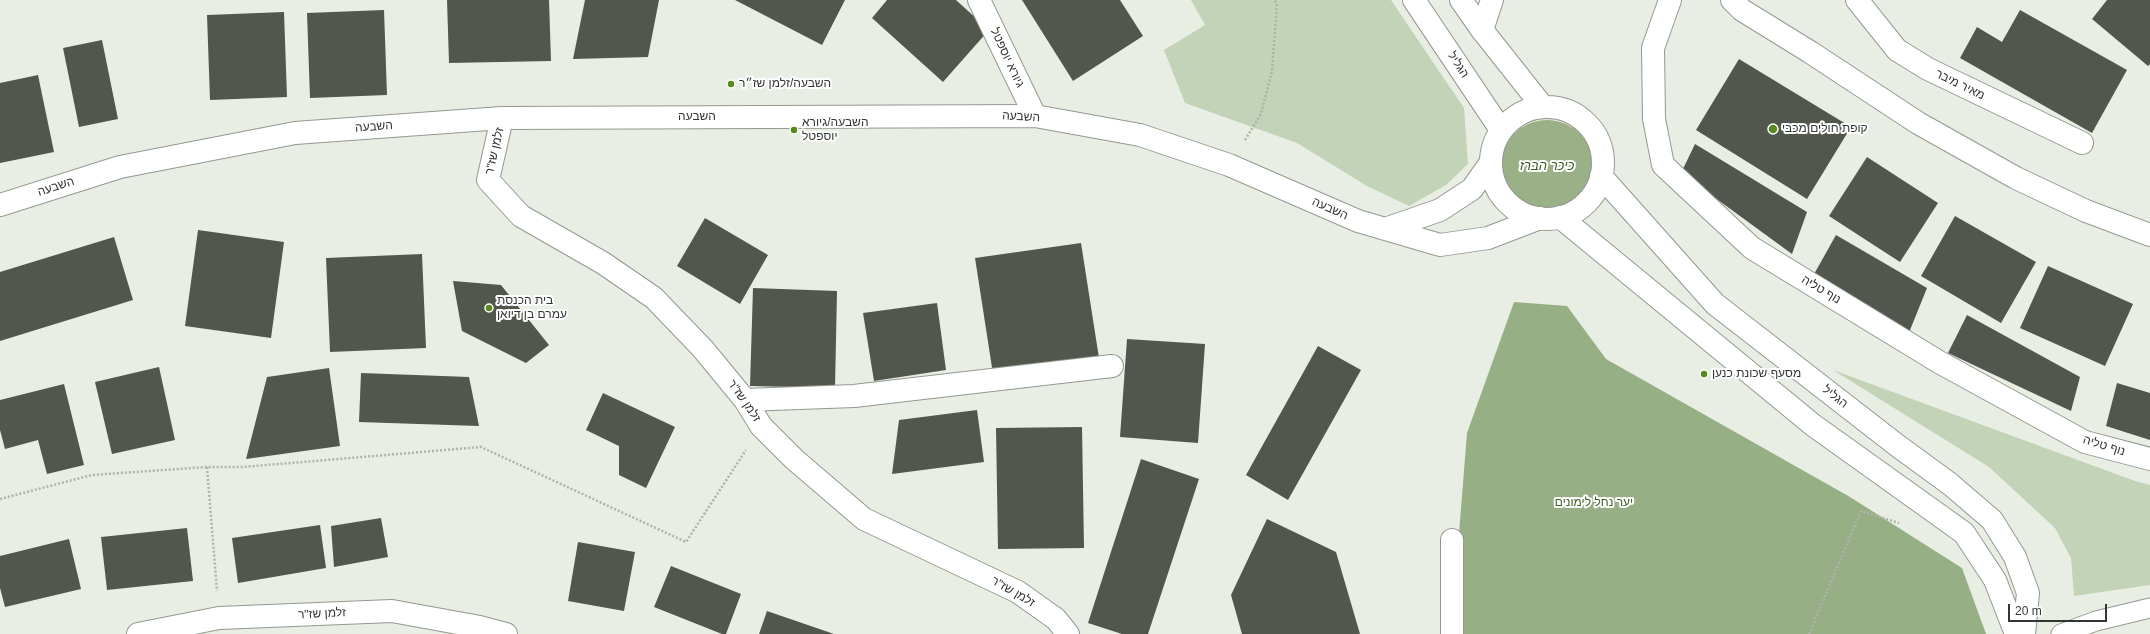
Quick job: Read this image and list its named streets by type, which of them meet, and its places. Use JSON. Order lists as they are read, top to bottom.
{
  "streets": {
    "street": [
      "גיורא יוספטל",
      "הגליל",
      "מאיר מיבר",
      "השבעה",
      "זלמן שז\"ר",
      "נוף טליה"
    ]
  },
  "crossings": [
    ["גיורא יוספטל", "השבעה"],
    ["הגליל", "השבעה"],
    ["השבעה", "זלמן שז\"ר"]
  ],
  "water": ["כיכר הברז"],
  "parks": ["יער נחל לימונים"],
  "places": [
    "השבעה/זלמן שז״ר",
    "קופת חולים מכבי",
    "השבעה/גיורא יוספטל",
    "בית הכנסת עמרם בן דיואן",
    "מסעף שכונת כנען"
  ],
  "scale_bar": "20 m"
}
